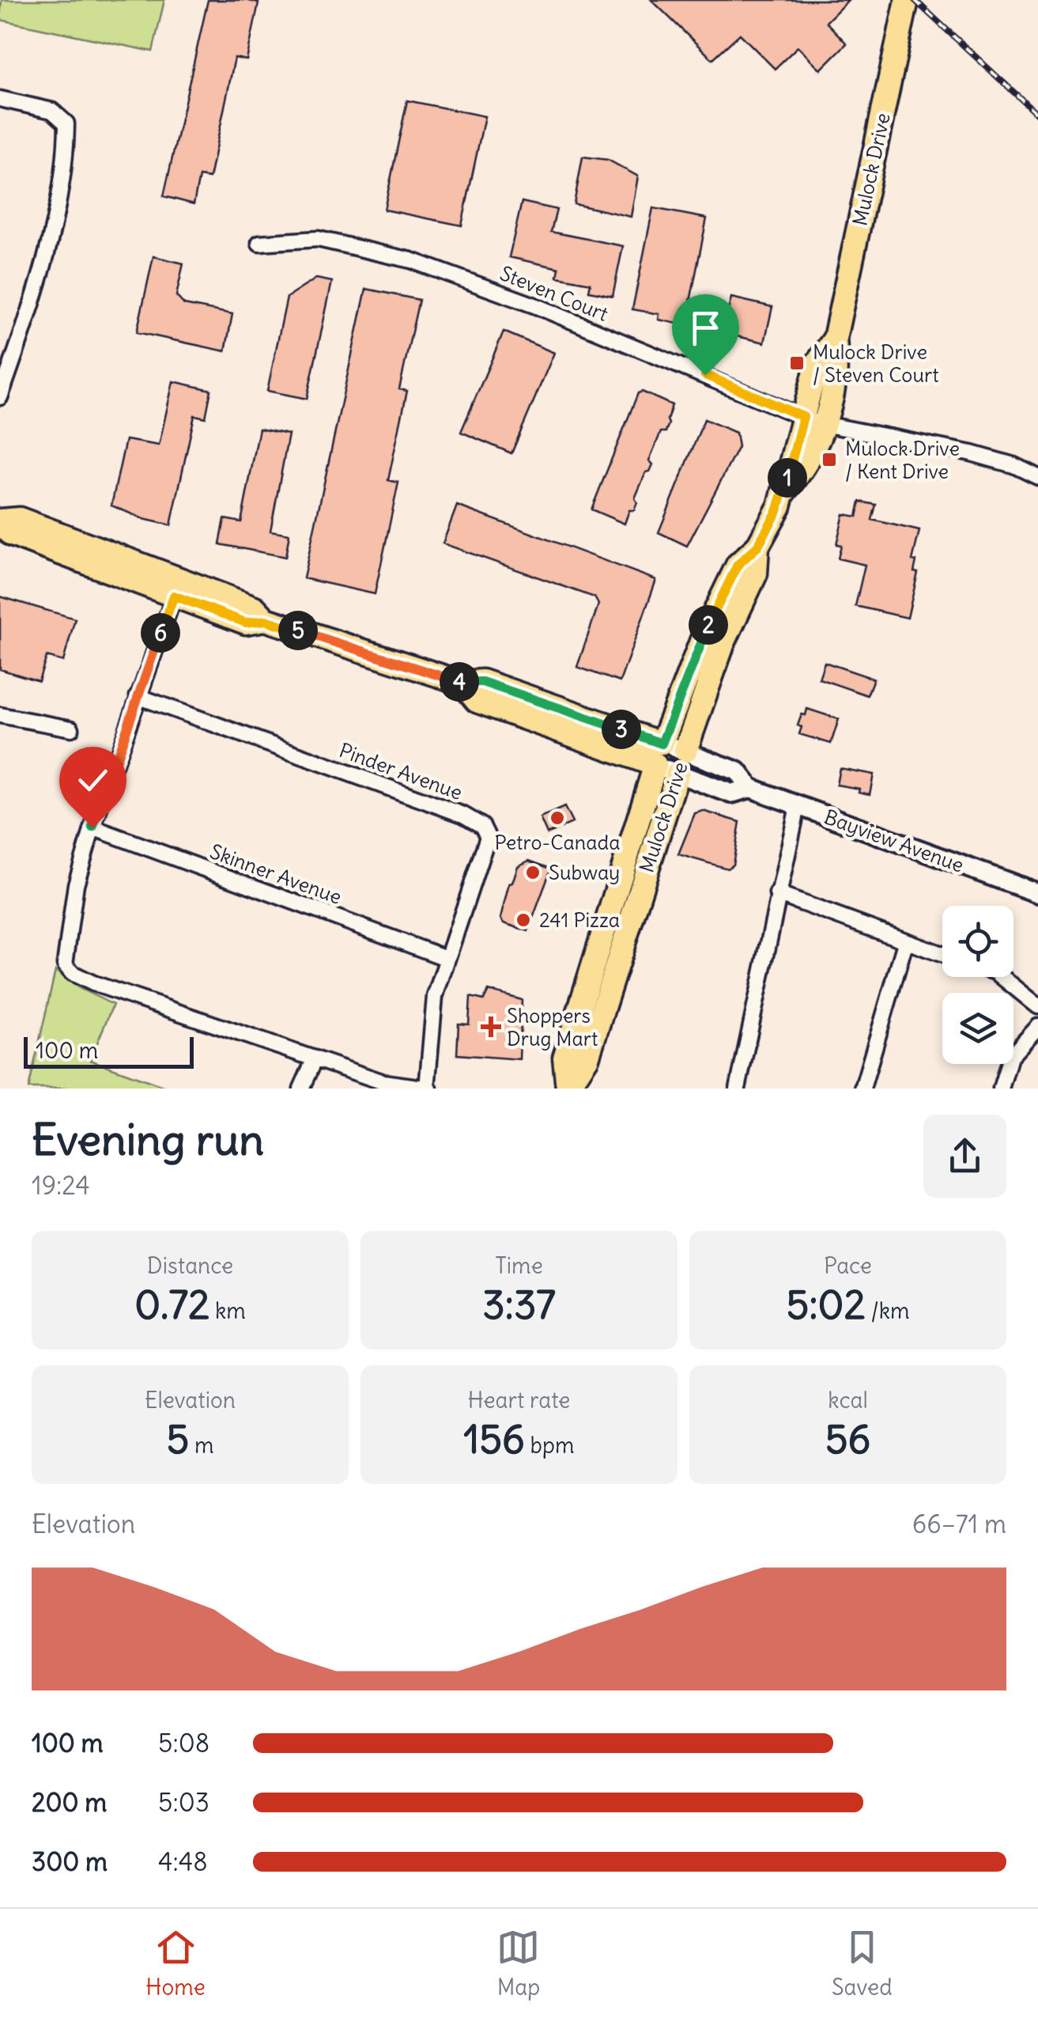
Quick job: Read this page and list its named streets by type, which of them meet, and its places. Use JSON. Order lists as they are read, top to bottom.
{
  "streets": {
    "main road": ["Mulock Drive", "Bayview Avenue"],
    "street": ["Steven Court", "Pinder Avenue", "Skinner Avenue"]
  },
  "crossings": [
    ["Mulock Drive", "Steven Court"],
    ["Mulock Drive", "Bayview Avenue"],
    ["Pinder Avenue", "Skinner Avenue"]
  ],
  "places": {
    "transit": ["Mulock Drive / Steven Court", "Mulock Drive / Kent Drive"],
    "other": ["Petro-Canada", "Subway", "241 Pizza"],
    "health": ["Shoppers Drug Mart"]
  },
  "scale_bar": "100 m",
  "page": {
    "pins": [
      "1",
      "2",
      "5",
      "6",
      "4",
      "3"
    ],
    "scale": "100 m",
    "heading": ["Evening run", "19:24"],
    "stats": [
      ["Distance", "0.72 km"],
      ["Time", "3:37"],
      ["Pace", "5:02 /km"],
      ["Elevation", "5 m"],
      ["Heart rate", "156 bpm"],
      ["kcal", "56"]
    ],
    "chart": ["Elevation", "66–71 m"],
    "list": [
      {
        "name": "100 m",
        "note": "5:08"
      },
      {
        "name": "200 m",
        "note": "5:03"
      },
      {
        "name": "300 m",
        "note": "4:48"
      }
    ],
    "tabs": ["Home", "Map", "Saved"]
  }
}
